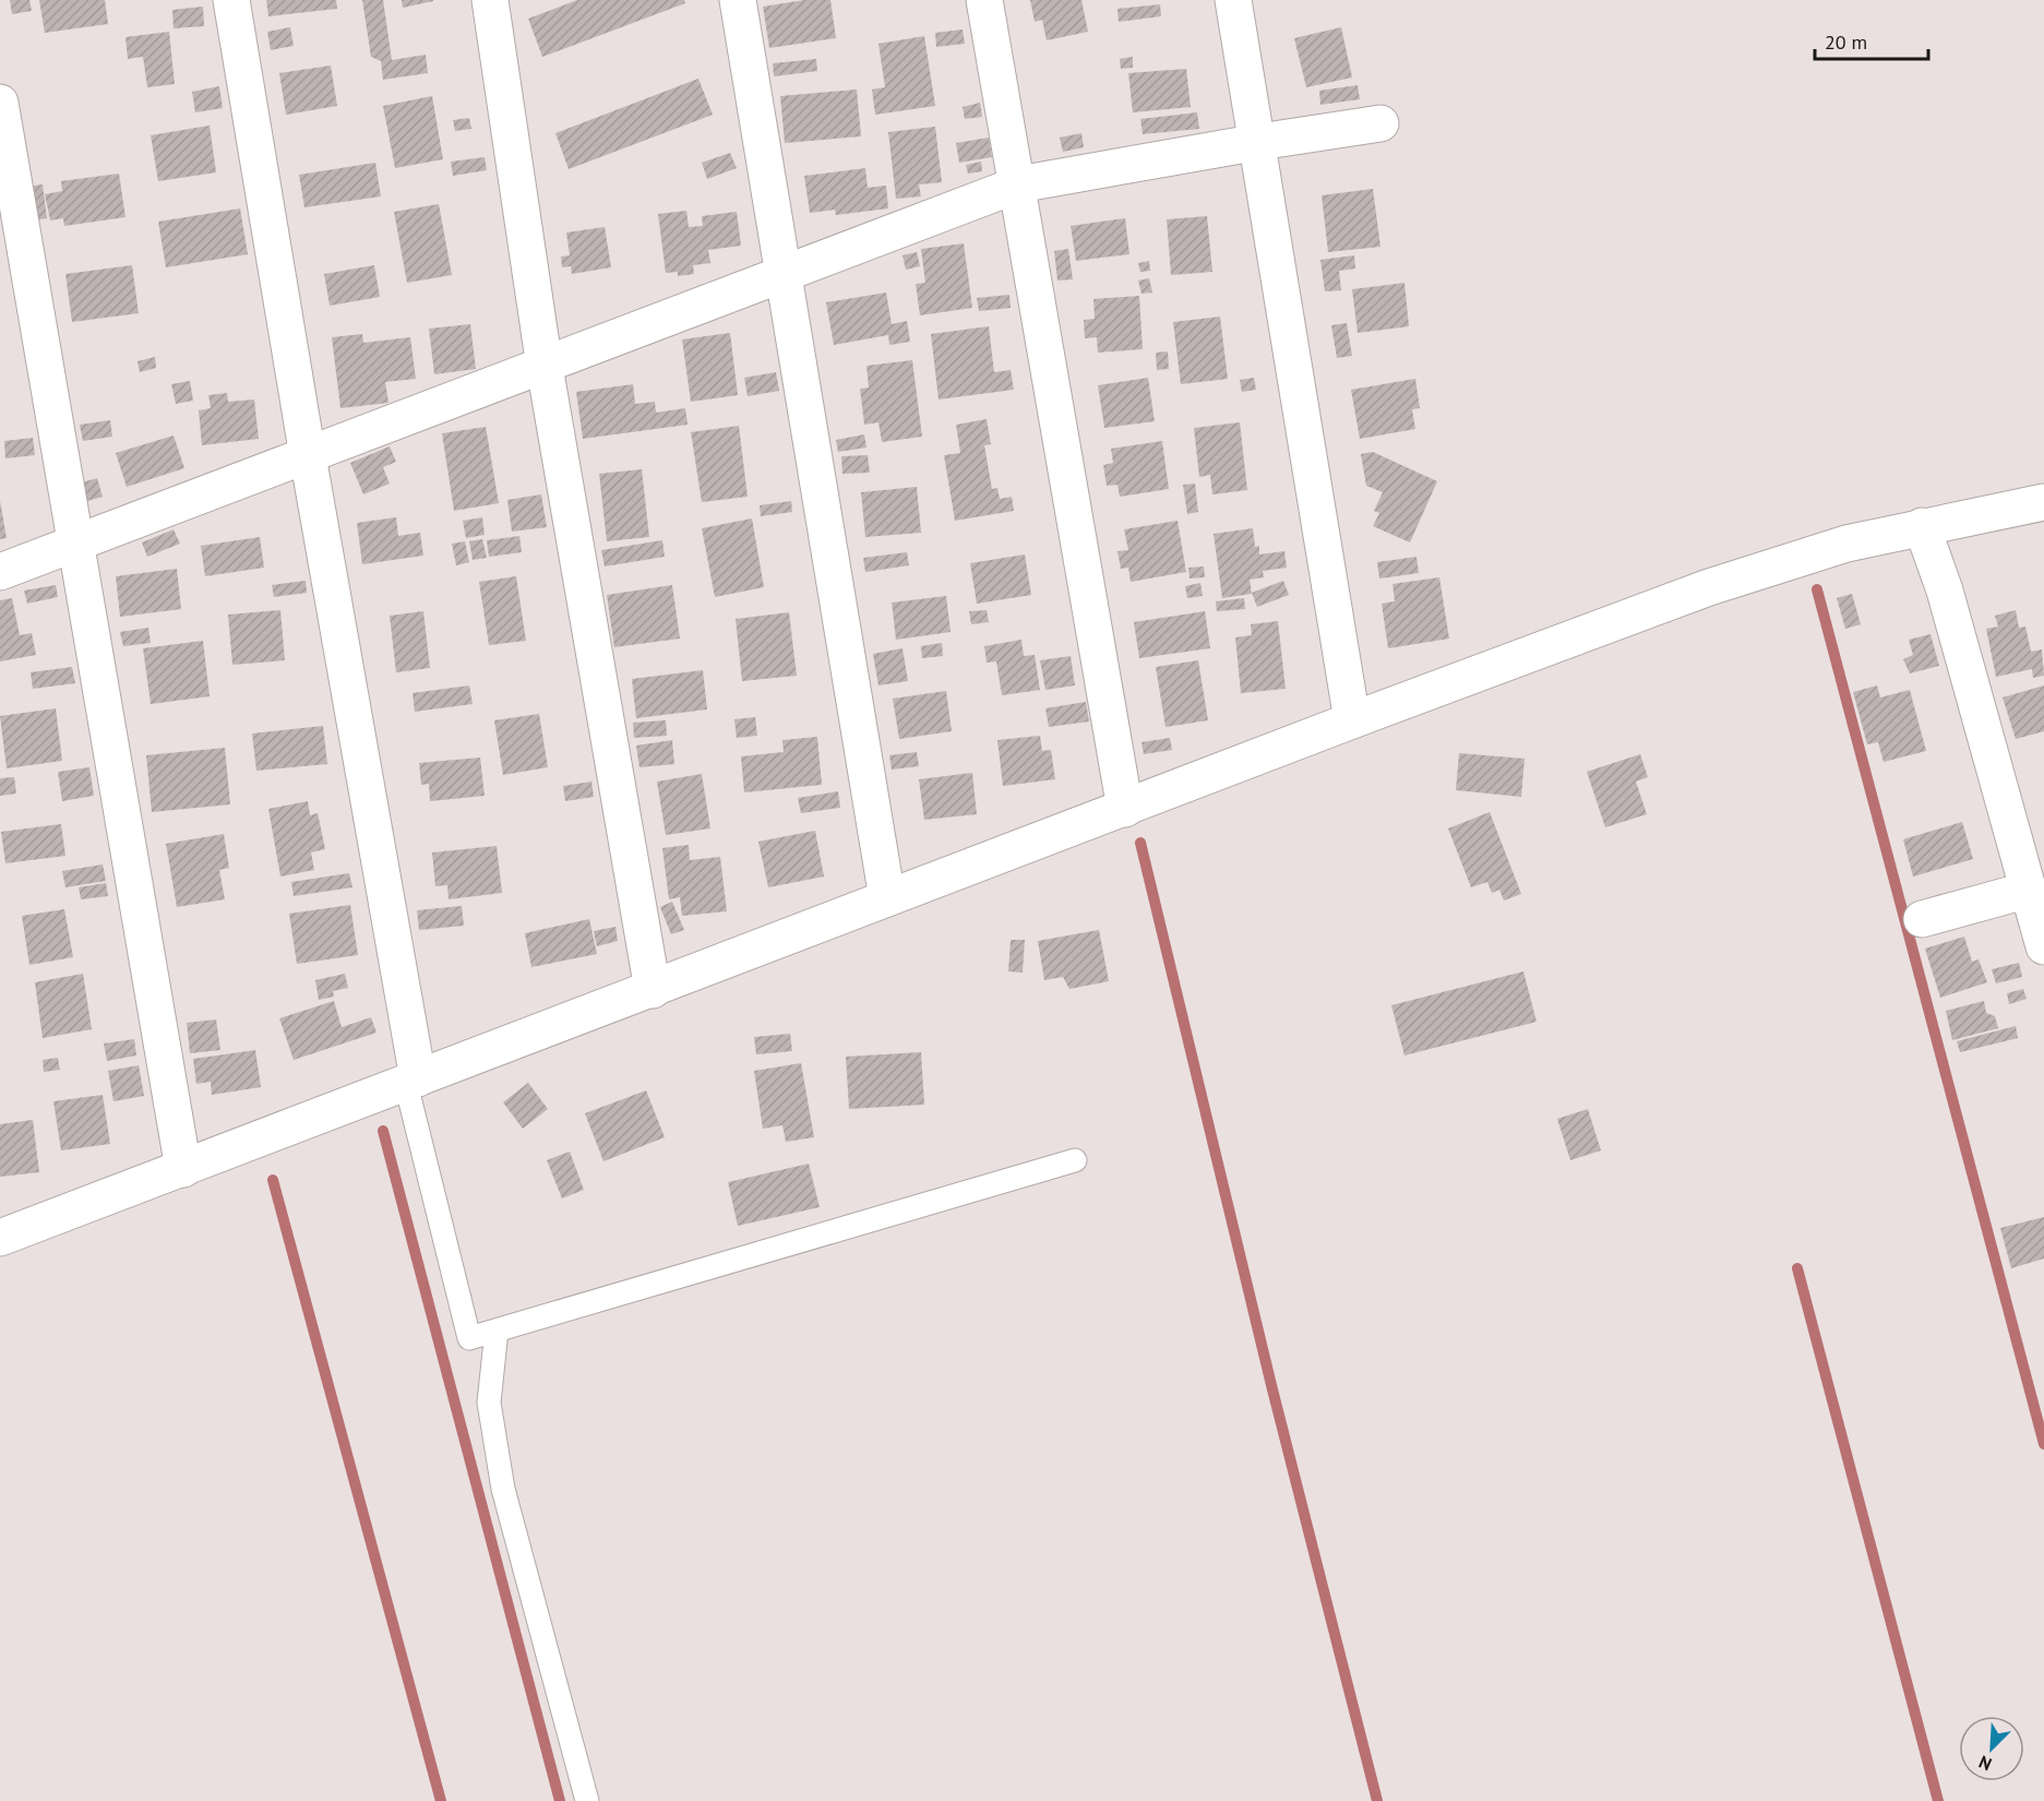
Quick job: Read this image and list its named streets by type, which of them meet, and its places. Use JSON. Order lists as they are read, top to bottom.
{
  "scale_bar": "20 m",
  "north": "bottom left"
}
